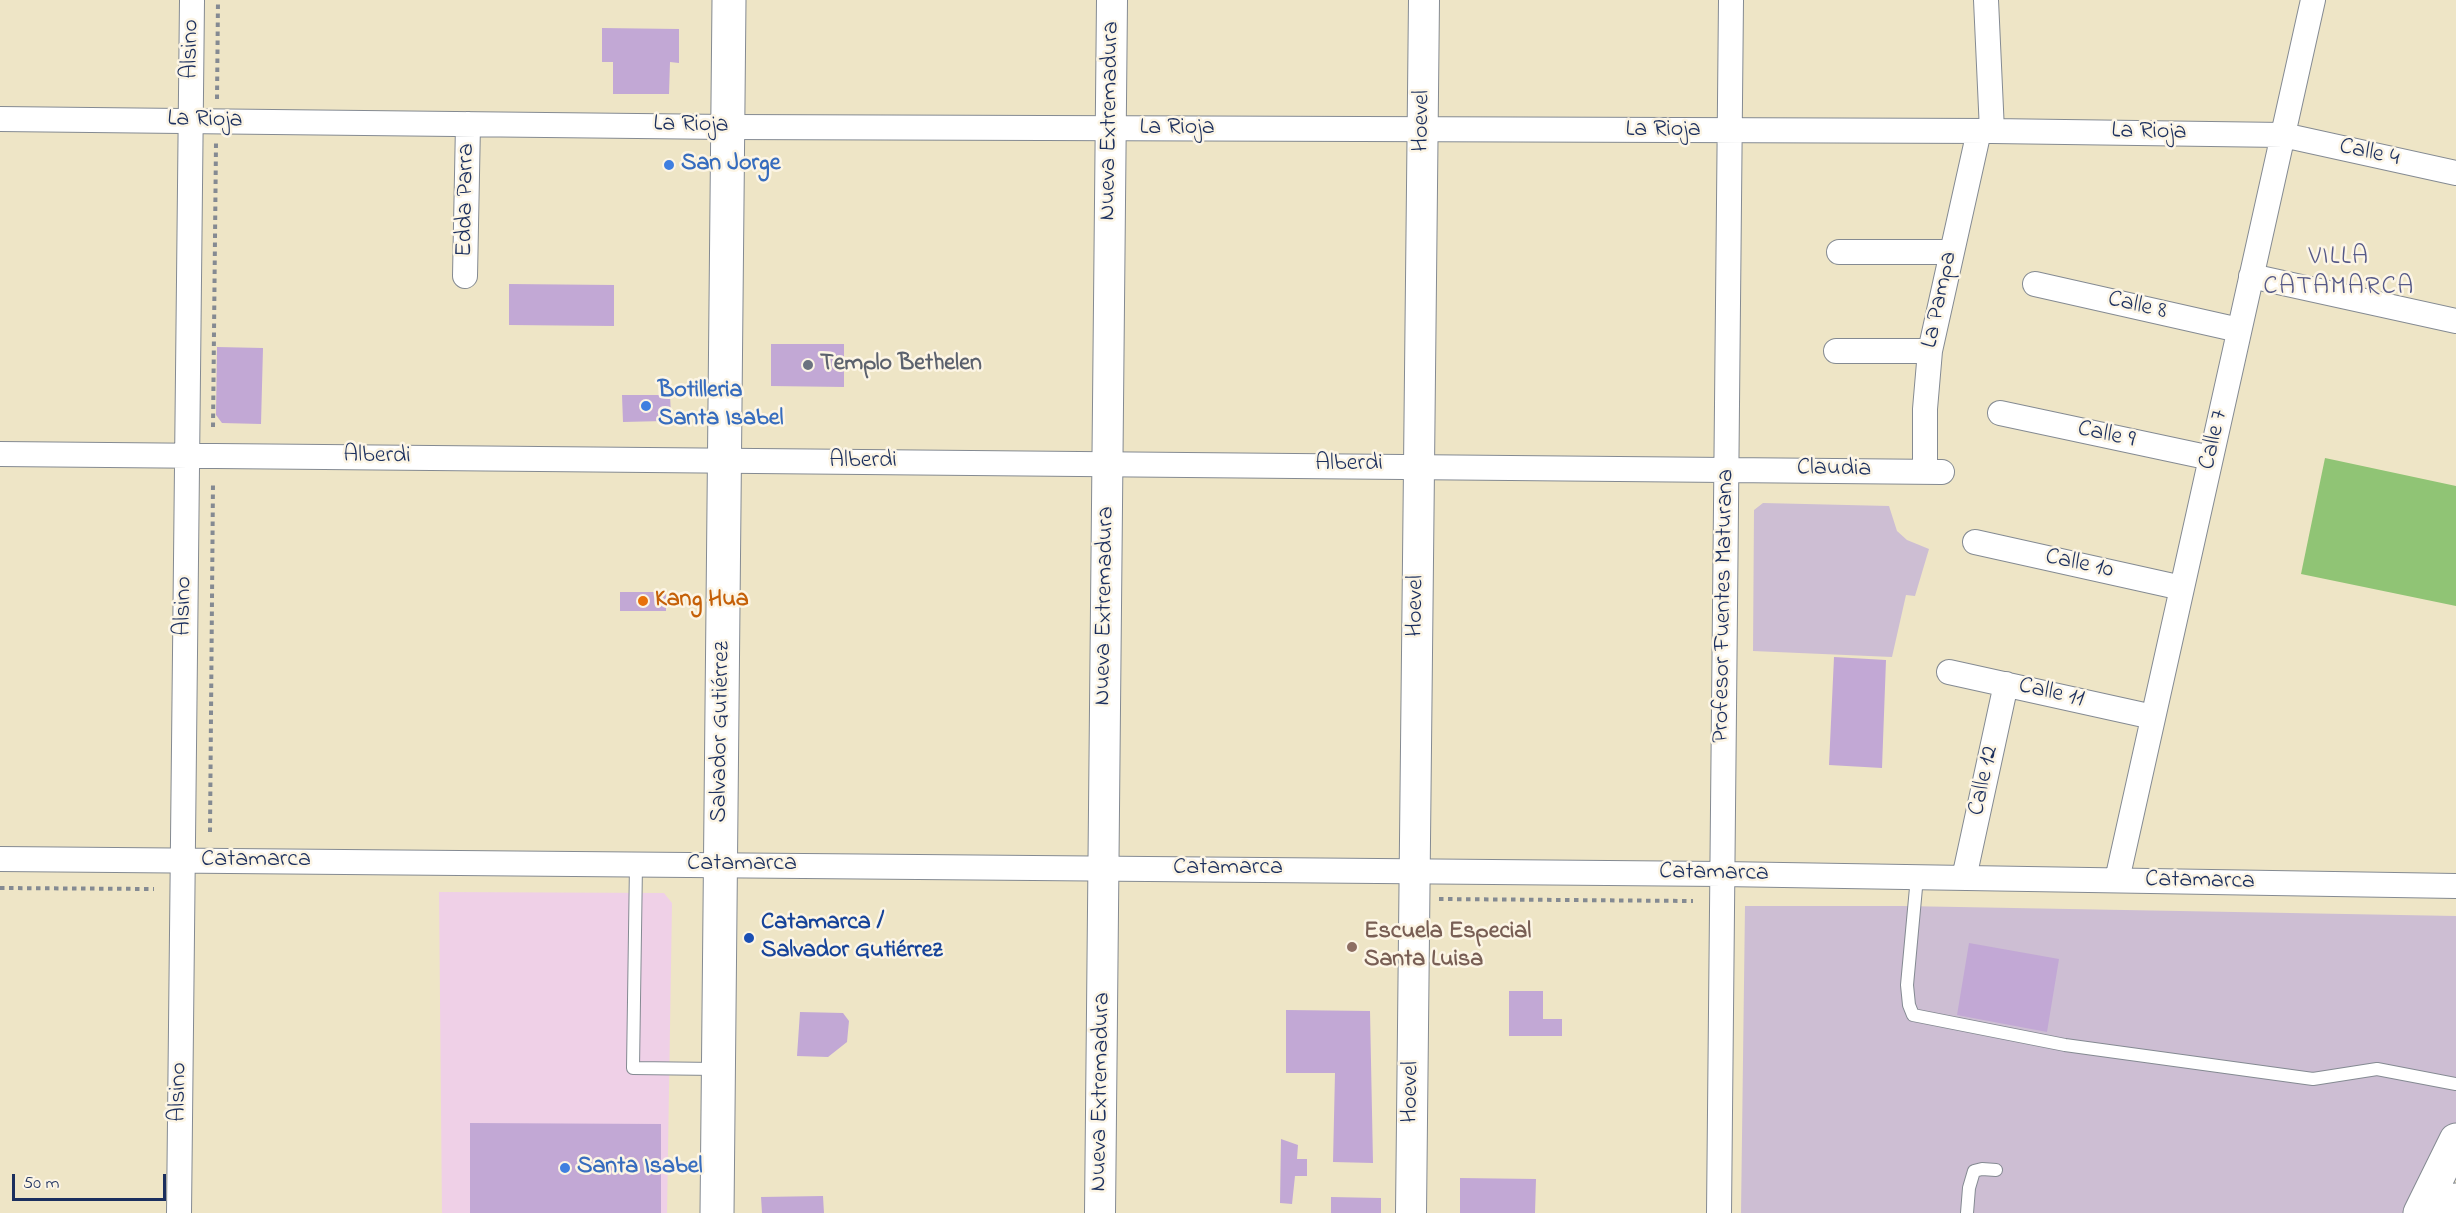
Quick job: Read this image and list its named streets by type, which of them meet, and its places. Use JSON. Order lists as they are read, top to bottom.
{
  "streets": {
    "main road": ["Salvador Gutiérrez"],
    "street": [
      "Alsino",
      "La Rioja",
      "Nueva Extremadura",
      "Hoevel",
      "Calle 4",
      "Edda Parra",
      "La Pampa",
      "Calle 8",
      "Calle 9",
      "Calle 7",
      "Alberdi",
      "Claudia",
      "Calle 10",
      "Profesor Fuentes Maturana",
      "Calle 11",
      "Calle 12",
      "Catamarca"
    ]
  },
  "crossings": [
    ["Alsino", "La Rioja"],
    ["Alsino", "Alberdi"],
    ["Alsino", "Catamarca"],
    ["La Rioja", "Nueva Extremadura"],
    ["La Rioja", "Hoevel"],
    ["La Rioja", "Calle 4"],
    ["La Rioja", "Edda Parra"],
    ["La Rioja", "La Pampa"],
    ["La Rioja", "Calle 7"],
    ["La Rioja", "Profesor Fuentes Maturana"],
    ["La Rioja", "Salvador Gutiérrez"],
    ["Nueva Extremadura", "Alberdi"],
    ["Nueva Extremadura", "Catamarca"],
    ["Hoevel", "Alberdi"],
    ["Hoevel", "Catamarca"],
    ["Calle 4", "Calle 7"],
    ["La Pampa", "Claudia"],
    ["Calle 8", "Calle 7"],
    ["Calle 9", "Calle 7"],
    ["Calle 7", "Calle 10"],
    ["Calle 7", "Calle 11"],
    ["Calle 7", "Catamarca"],
    ["Alberdi", "Claudia"],
    ["Alberdi", "Profesor Fuentes Maturana"],
    ["Alberdi", "Salvador Gutiérrez"],
    ["Claudia", "Profesor Fuentes Maturana"],
    ["Profesor Fuentes Maturana", "Catamarca"],
    ["Calle 11", "Calle 12"],
    ["Salvador Gutiérrez", "Catamarca"],
    ["Calle 12", "Catamarca"]
  ],
  "districts": ["VILLA CATAMARCA"],
  "places": [
    "San Jorge",
    "Templo Bethelen",
    "Botilleria Santa Isabel",
    "Kang Hua",
    "Catamarca / Salvador Gutiérrez",
    "Escuela Especial Santa Luisa",
    "Santa Isabel"
  ],
  "scale_bar": "50 m"
}
